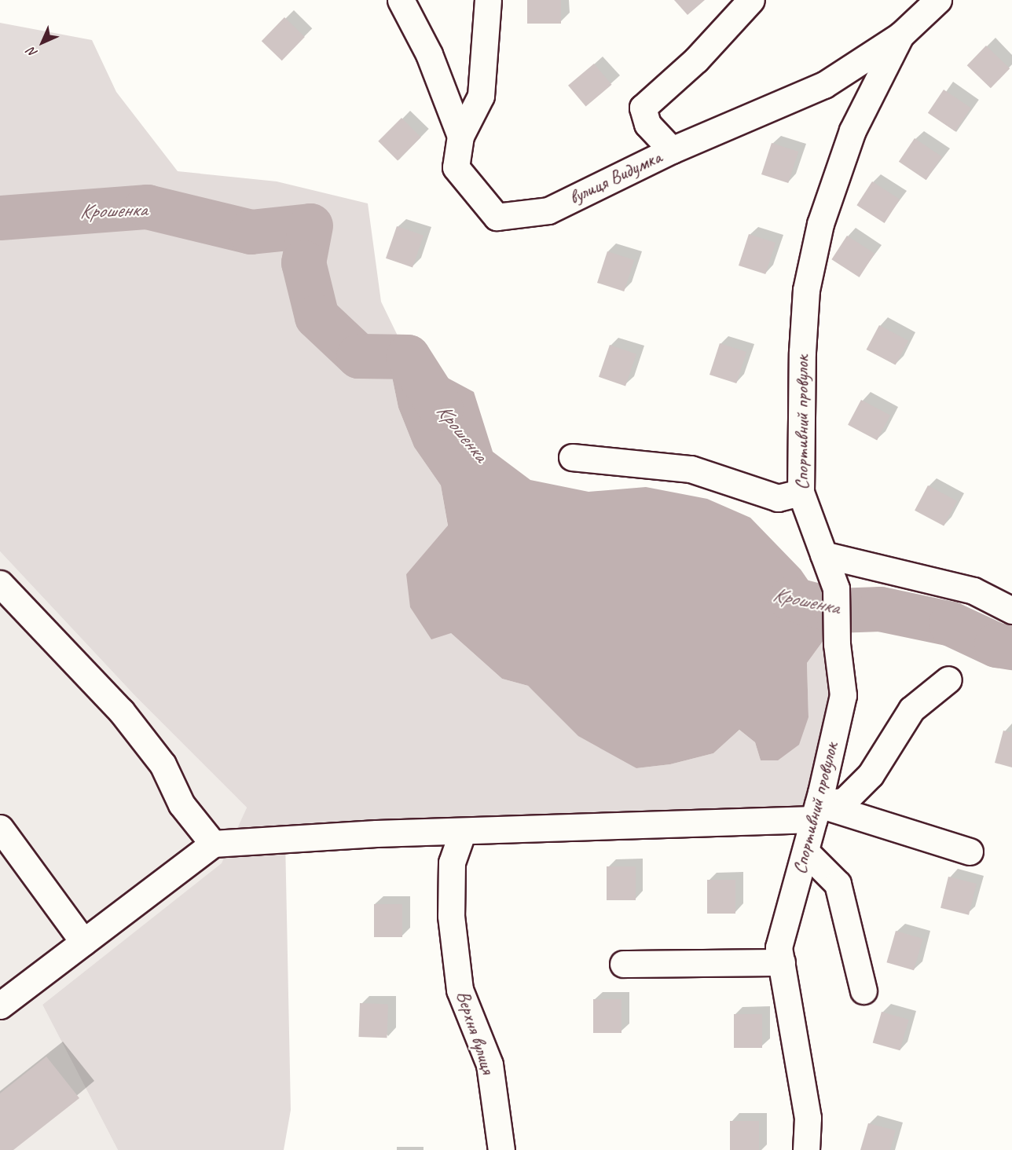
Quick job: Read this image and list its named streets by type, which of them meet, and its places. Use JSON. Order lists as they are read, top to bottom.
{
  "streets": {
    "street": ["вулиця Видумка", "Спортивний провулок", "Верхня вулиця"]
  },
  "crossings": [
    ["вулиця Видумка", "Спортивний провулок"]
  ],
  "water": ["Крошенка"],
  "north": "bottom left"
}
